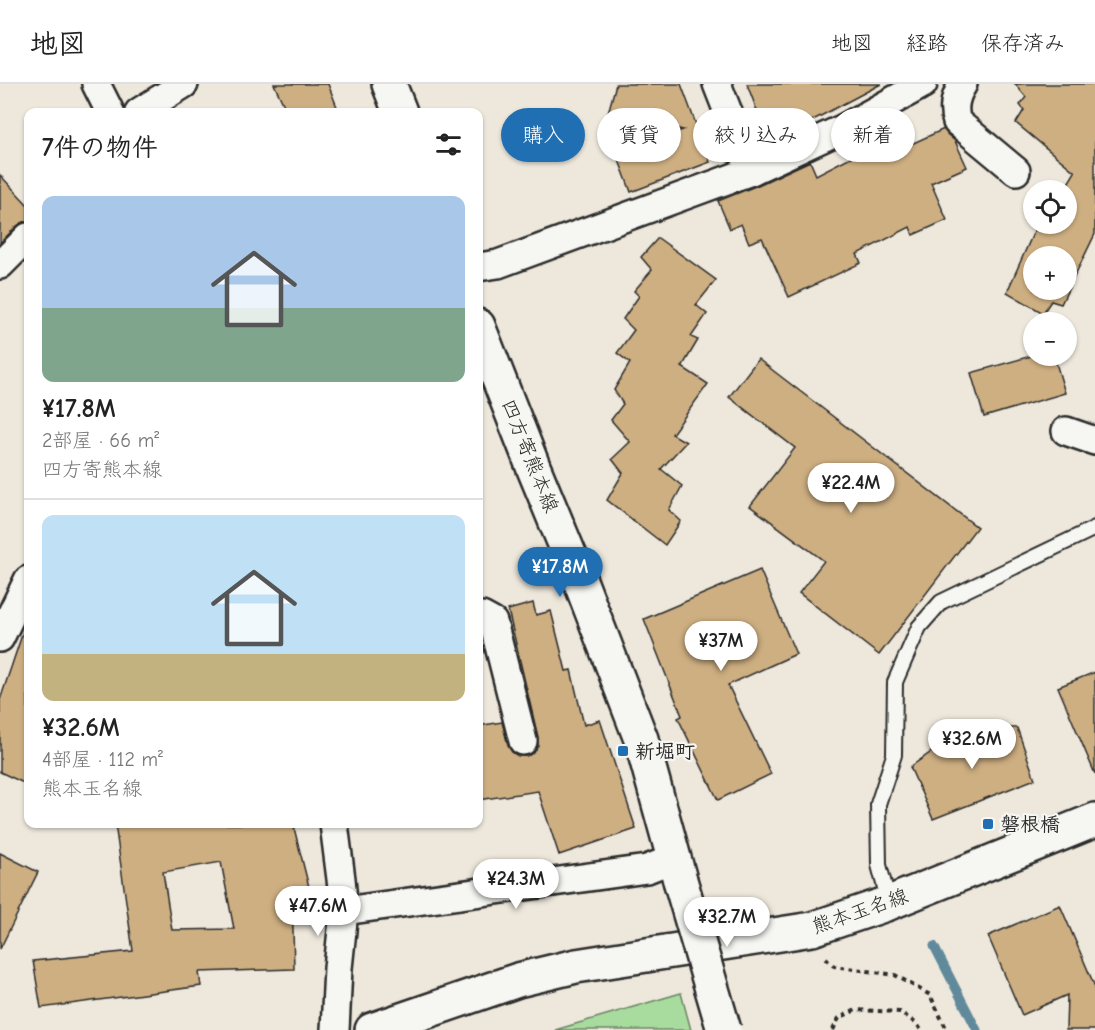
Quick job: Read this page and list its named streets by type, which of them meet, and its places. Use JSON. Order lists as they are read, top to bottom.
{
  "streets": {
    "main road": ["四方寄熊本線", "熊本玉名線"]
  },
  "places": {
    "transit": ["新堀町", "磐根橋"]
  },
  "page": {
    "header": "地図",
    "nav": ["地図", "経路", "保存済み"],
    "chip": [
      "購入",
      "賃貸",
      "絞り込み",
      "新着"
    ],
    "heading": "7件の物件",
    "map_buttons": ["+", "−"],
    "list": [
      {
        "name": "¥17.8M",
        "note": "2部屋 · 66 m² · 四方寄熊本線"
      },
      {
        "name": "¥32.6M",
        "note": "4部屋 · 112 m² · 熊本玉名線"
      }
    ],
    "price": [
      "¥22.4M",
      "¥17.8M",
      "¥37M",
      "¥32.6M",
      "¥24.3M",
      "¥47.6M",
      "¥32.7M"
    ]
  }
}
